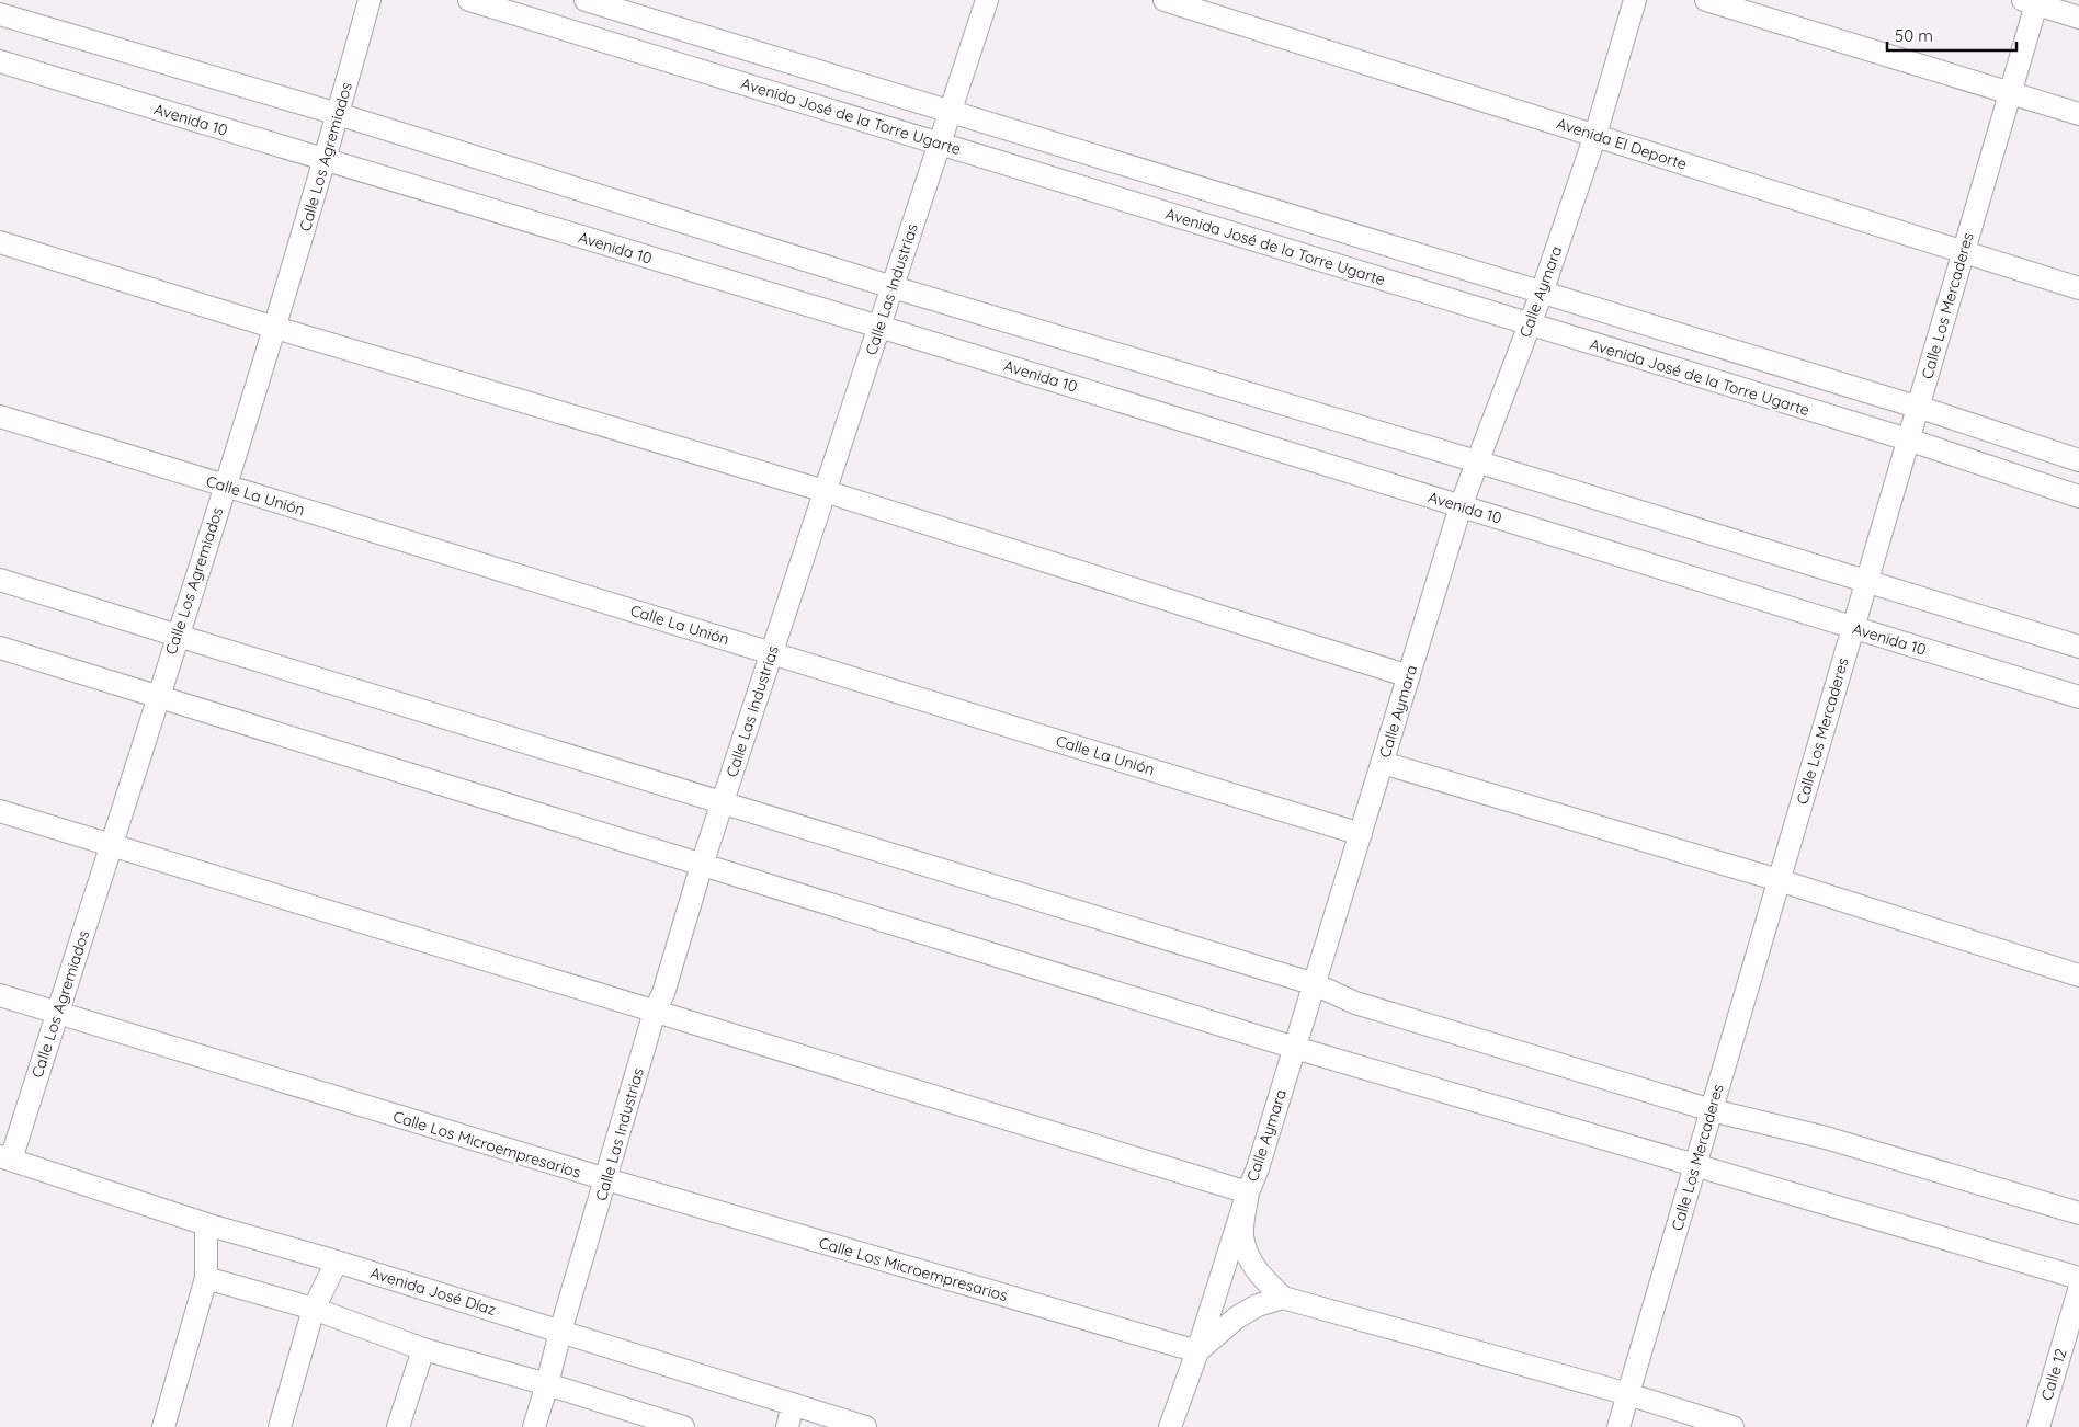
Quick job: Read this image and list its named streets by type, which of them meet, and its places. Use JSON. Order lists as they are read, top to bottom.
{
  "streets": {
    "street": [
      "Avenida José de la Torre Ugarte",
      "Avenida 10",
      "Avenida El Deporte",
      "Calle Los Agremiados",
      "Calle Las Industrias",
      "Calle Aymara",
      "Calle Los Mercaderes",
      "Calle La Unión",
      "Calle Los Microempresarios",
      "Avenida José Díaz",
      "Calle 12"
    ]
  },
  "crossings": [
    ["Avenida José de la Torre Ugarte", "Calle Las Industrias"],
    ["Avenida José de la Torre Ugarte", "Calle Aymara"],
    ["Avenida José de la Torre Ugarte", "Calle Los Mercaderes"],
    ["Avenida 10", "Calle Los Agremiados"],
    ["Avenida 10", "Calle Las Industrias"],
    ["Avenida 10", "Calle Aymara"],
    ["Avenida 10", "Calle Los Mercaderes"],
    ["Avenida El Deporte", "Calle Aymara"],
    ["Avenida El Deporte", "Calle Los Mercaderes"],
    ["Calle Los Agremiados", "Calle La Unión"],
    ["Calle Los Agremiados", "Calle Los Microempresarios"],
    ["Calle Los Agremiados", "Avenida José Díaz"],
    ["Calle Las Industrias", "Calle La Unión"],
    ["Calle Las Industrias", "Calle Los Microempresarios"],
    ["Calle Las Industrias", "Avenida José Díaz"],
    ["Calle Aymara", "Calle La Unión"],
    ["Calle Aymara", "Calle Los Microempresarios"]
  ],
  "scale_bar": "50 m"
}
